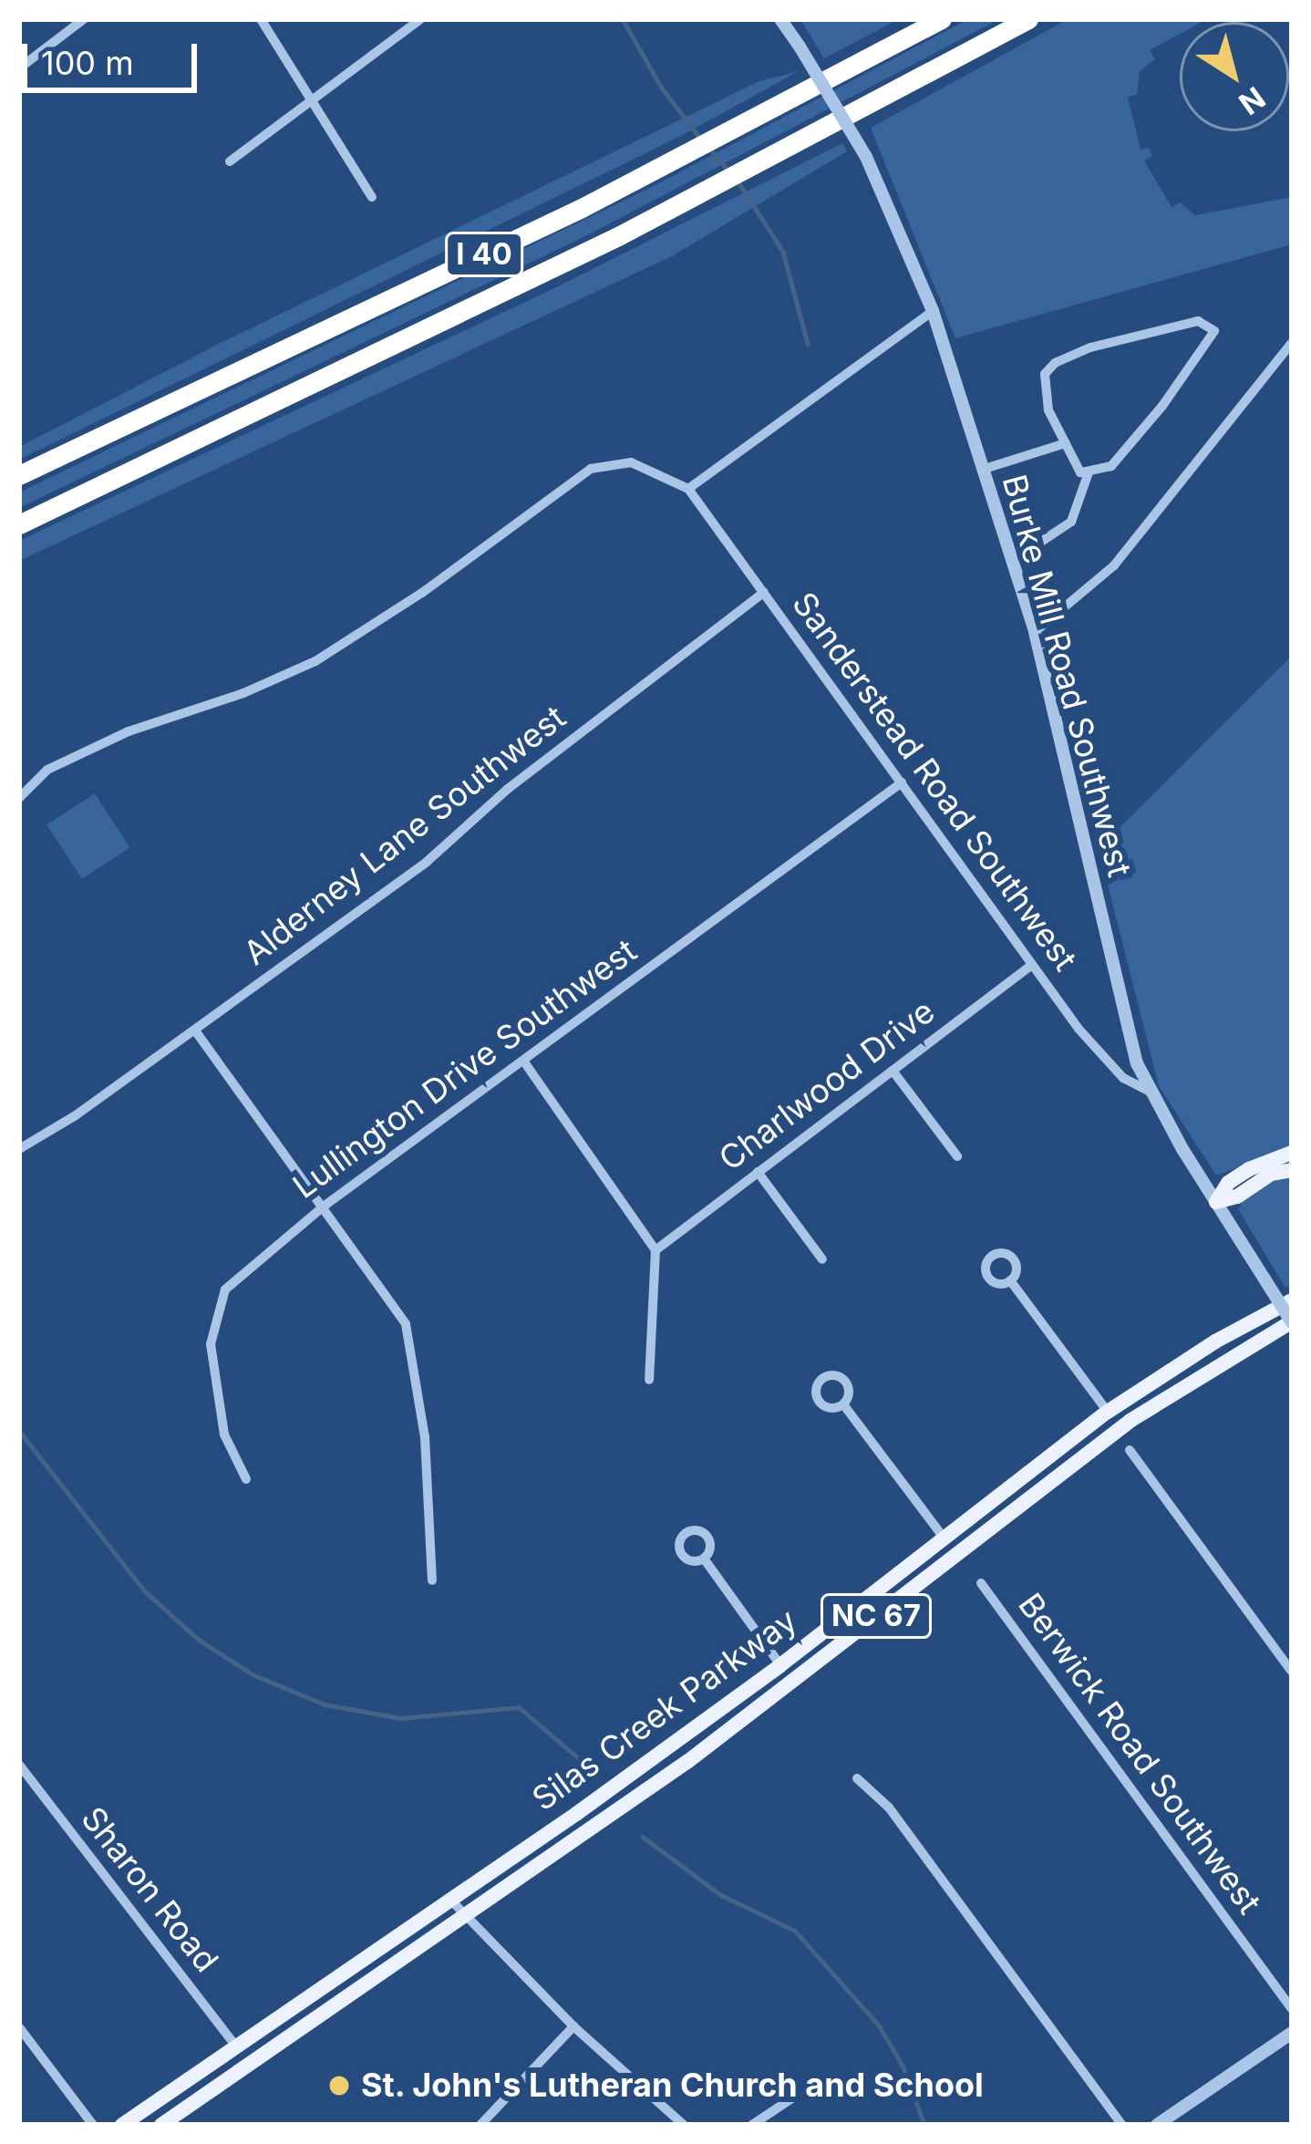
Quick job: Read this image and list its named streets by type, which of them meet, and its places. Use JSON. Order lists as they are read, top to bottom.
{
  "streets": {
    "highway": ["I 40"],
    "main road": ["NC 67", "Silas Creek Parkway"],
    "street": [
      "Burke Mill Road Southwest",
      "Sanderstead Road Southwest",
      "Alderney Lane Southwest",
      "Lullington Drive Southwest",
      "Charlwood Drive",
      "Berwick Road Southwest",
      "Sharon Road"
    ]
  },
  "crossings": [
    ["Burke Mill Road Southwest", "Sanderstead Road Southwest"],
    ["Burke Mill Road Southwest", "Silas Creek Parkway"],
    ["Sanderstead Road Southwest", "Alderney Lane Southwest"],
    ["Sanderstead Road Southwest", "Lullington Drive Southwest"],
    ["Sanderstead Road Southwest", "Charlwood Drive"],
    ["Silas Creek Parkway", "Sharon Road"]
  ],
  "places": ["St. John's Lutheran Church and School"],
  "scale_bar": "100 m",
  "north": "bottom right"
}
